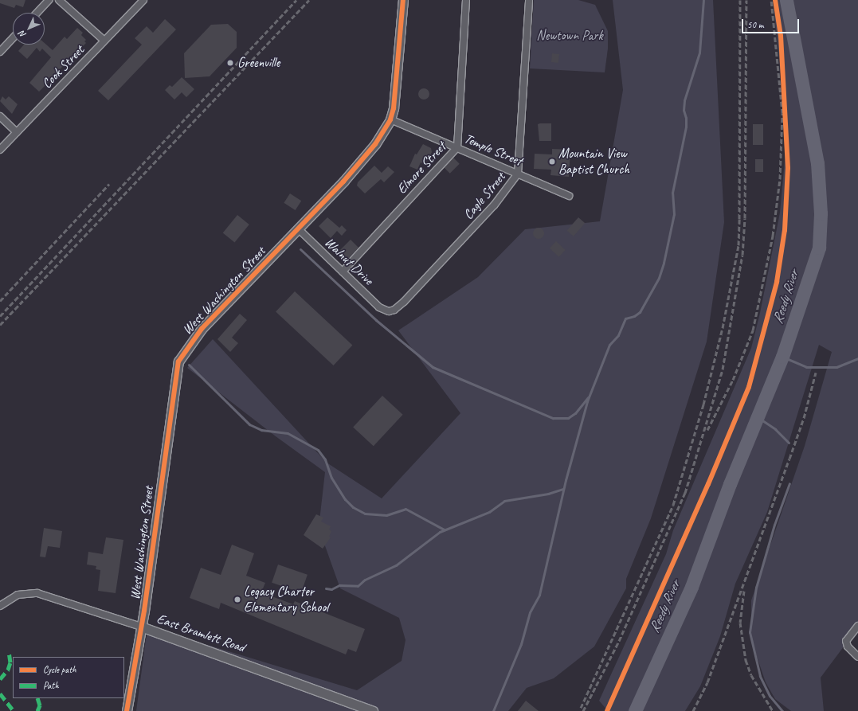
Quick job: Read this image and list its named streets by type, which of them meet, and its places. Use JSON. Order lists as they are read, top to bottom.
{
  "streets": {
    "street": [
      "Cook Street",
      "Temple Street",
      "Elmore Street",
      "Cagle Street",
      "Walnut Drive",
      "West Washington Street",
      "East Bramlett Road"
    ]
  },
  "crossings": [
    ["Temple Street", "Elmore Street"],
    ["Temple Street", "Cagle Street"],
    ["Temple Street", "West Washington Street"],
    ["Elmore Street", "Walnut Drive"],
    ["Cagle Street", "Walnut Drive"],
    ["Walnut Drive", "West Washington Street"],
    ["West Washington Street", "East Bramlett Road"]
  ],
  "water": ["Reedy River"],
  "parks": ["Newtown Park"],
  "places": ["Greenville", "Mountain View Baptist Church", "Legacy Charter Elementary School"],
  "legend": ["Cycle path", "Path"],
  "scale_bar": "50 m",
  "north": "bottom left"
}
